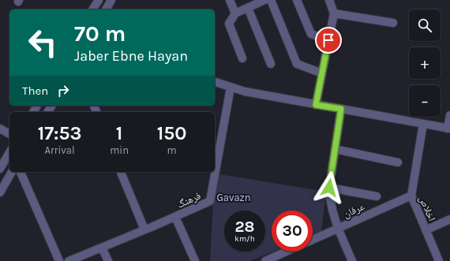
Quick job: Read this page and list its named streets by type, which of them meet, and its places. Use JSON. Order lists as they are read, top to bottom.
{
  "streets": {
    "street": ["فرهنگ", "اخلاص", "عرفان"]
  },
  "crossings": [
    ["اخلاص", "عرفان"]
  ],
  "parks": ["Gavazn"],
  "page": {
    "map_buttons": ["+", "−"],
    "turn": ["70 m", "Jaber Ebne Hayan"],
    "then": "Then",
    "eta": [
      "17:53",
      "Arrival",
      "1",
      "min",
      "150",
      "m"
    ],
    "speed": "28 km/h",
    "limit": "30"
  }
}
